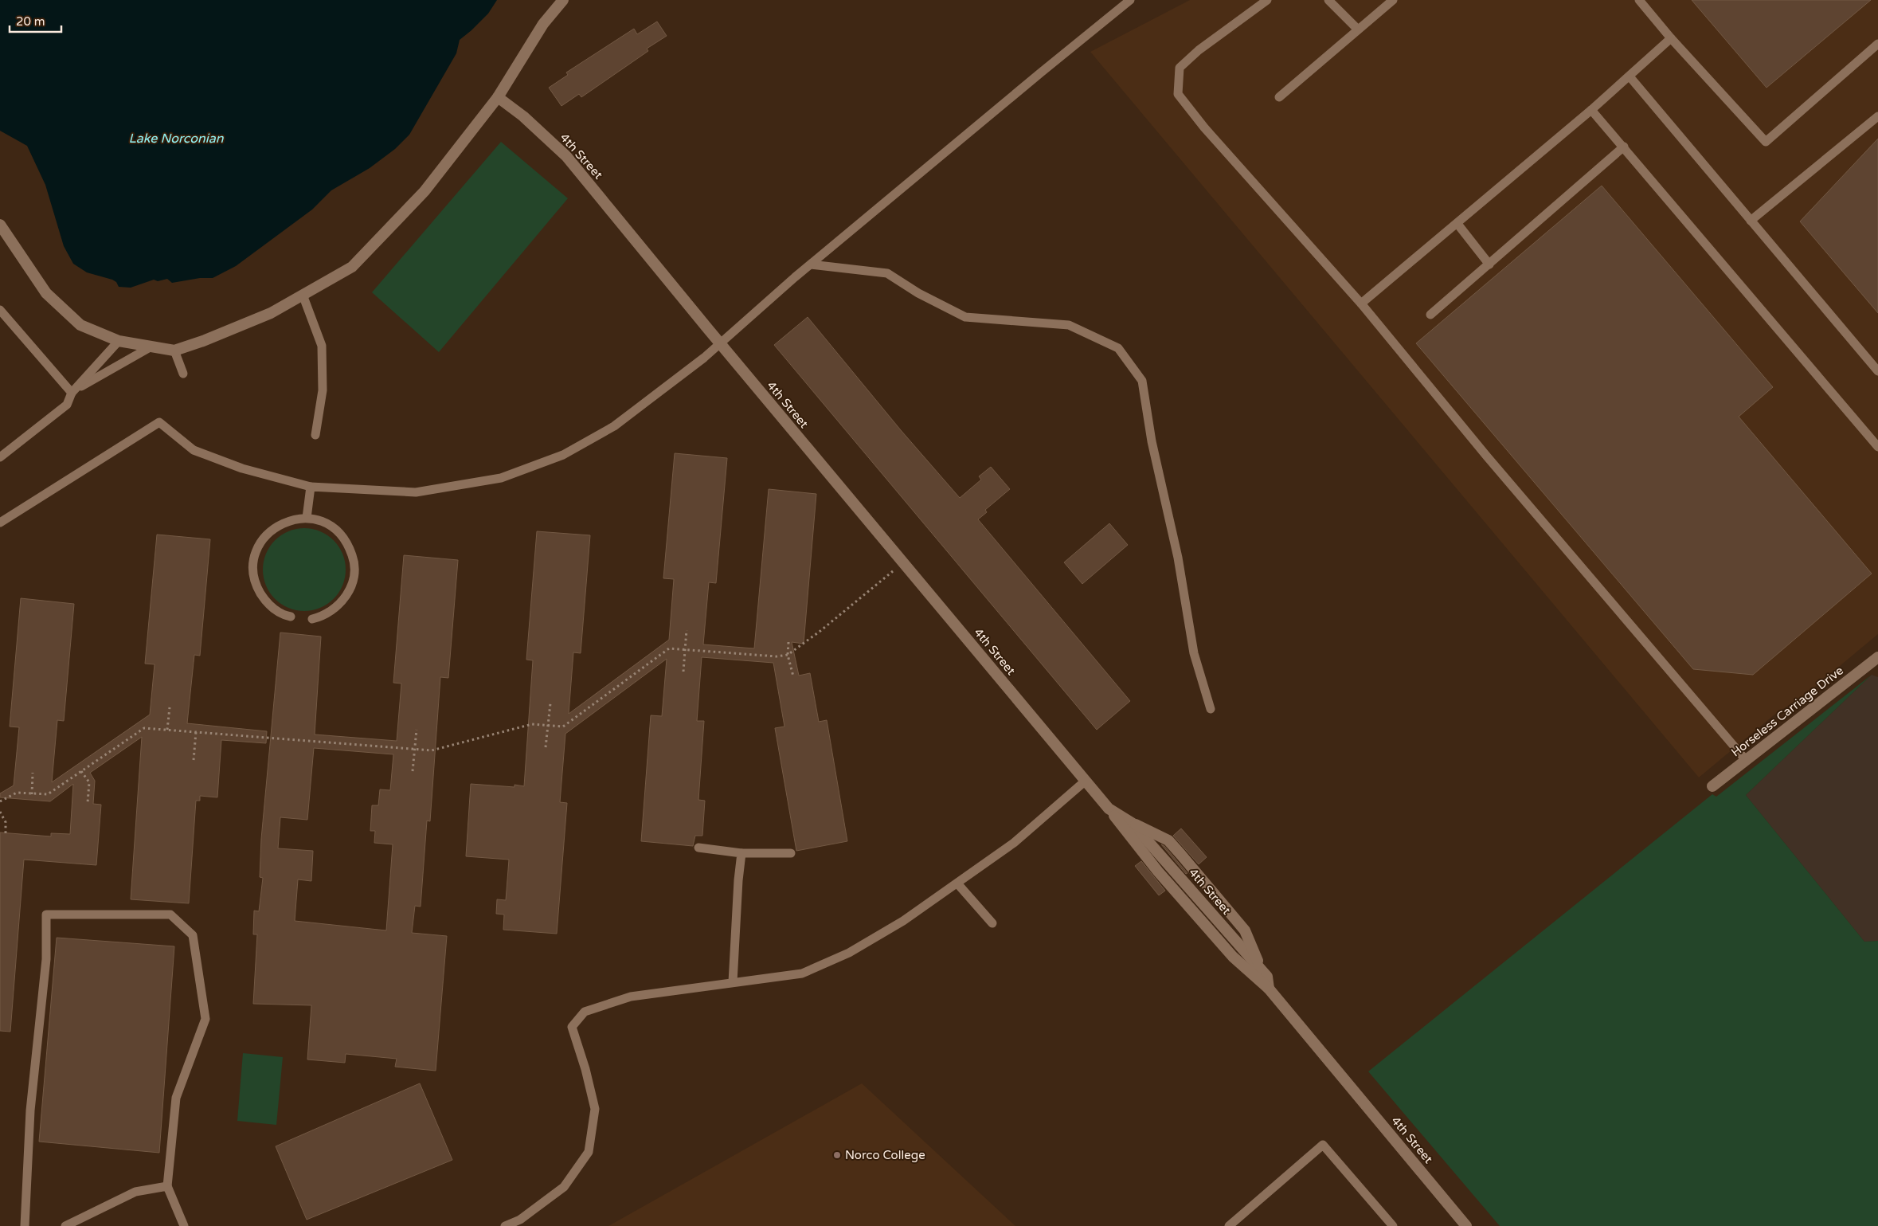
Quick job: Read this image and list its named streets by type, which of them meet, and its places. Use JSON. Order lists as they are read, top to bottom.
{
  "streets": {
    "street": ["4th Street", "Horseless Carriage Drive"]
  },
  "water": ["Lake Norconian"],
  "places": ["Norco College"],
  "scale_bar": "20 m"
}
